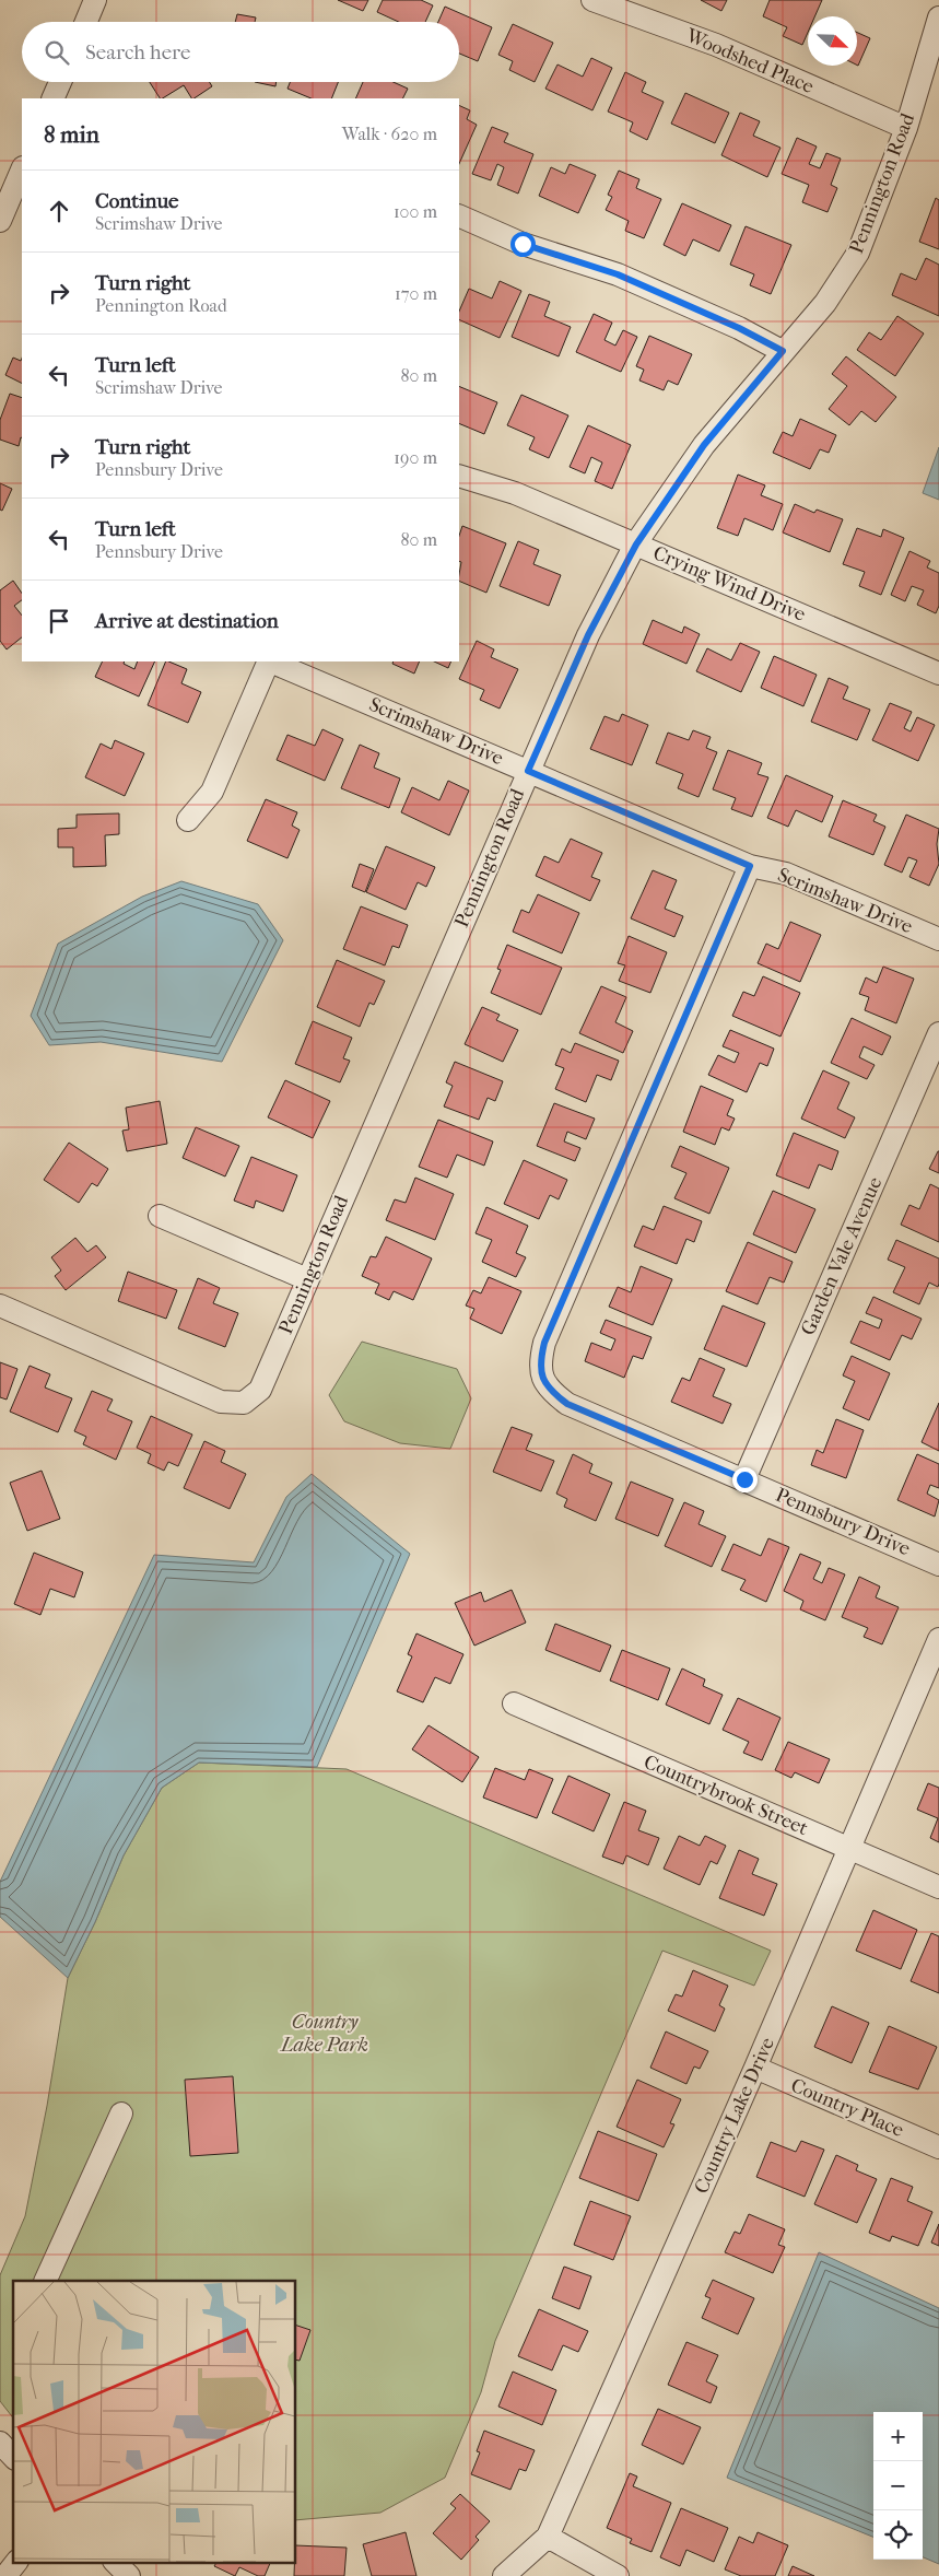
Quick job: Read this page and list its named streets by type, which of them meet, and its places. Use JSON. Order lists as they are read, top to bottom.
{
  "streets": {
    "street": [
      "Woodshed Place",
      "Pennington Road",
      "Crying Wind Drive",
      "Scrimshaw Drive",
      "Garden Vale Avenue",
      "Pennsbury Drive",
      "Countrybrook Street",
      "Country Place",
      "Country Lake Drive"
    ]
  },
  "crossings": [
    ["Woodshed Place", "Pennington Road"],
    ["Pennington Road", "Crying Wind Drive"],
    ["Pennington Road", "Scrimshaw Drive"],
    ["Scrimshaw Drive", "Pennsbury Drive"],
    ["Garden Vale Avenue", "Pennsbury Drive"],
    ["Countrybrook Street", "Country Lake Drive"],
    ["Country Place", "Country Lake Drive"]
  ],
  "parks": ["Country Lake Park"],
  "north": "bottom right",
  "page": {
    "search": "Search here",
    "heading": ["8 min", "Walk · 620 m"],
    "list": [
      ["Continue", "Scrimshaw Drive", "100 m"],
      ["Turn right", "Pennington Road", "170 m"],
      ["Turn left", "Scrimshaw Drive", "80 m"],
      ["Turn right", "Pennsbury Drive", "190 m"],
      ["Turn left", "Pennsbury Drive", "80 m"],
      "Arrive at destination"
    ],
    "map_buttons": ["+", "−"]
  }
}
